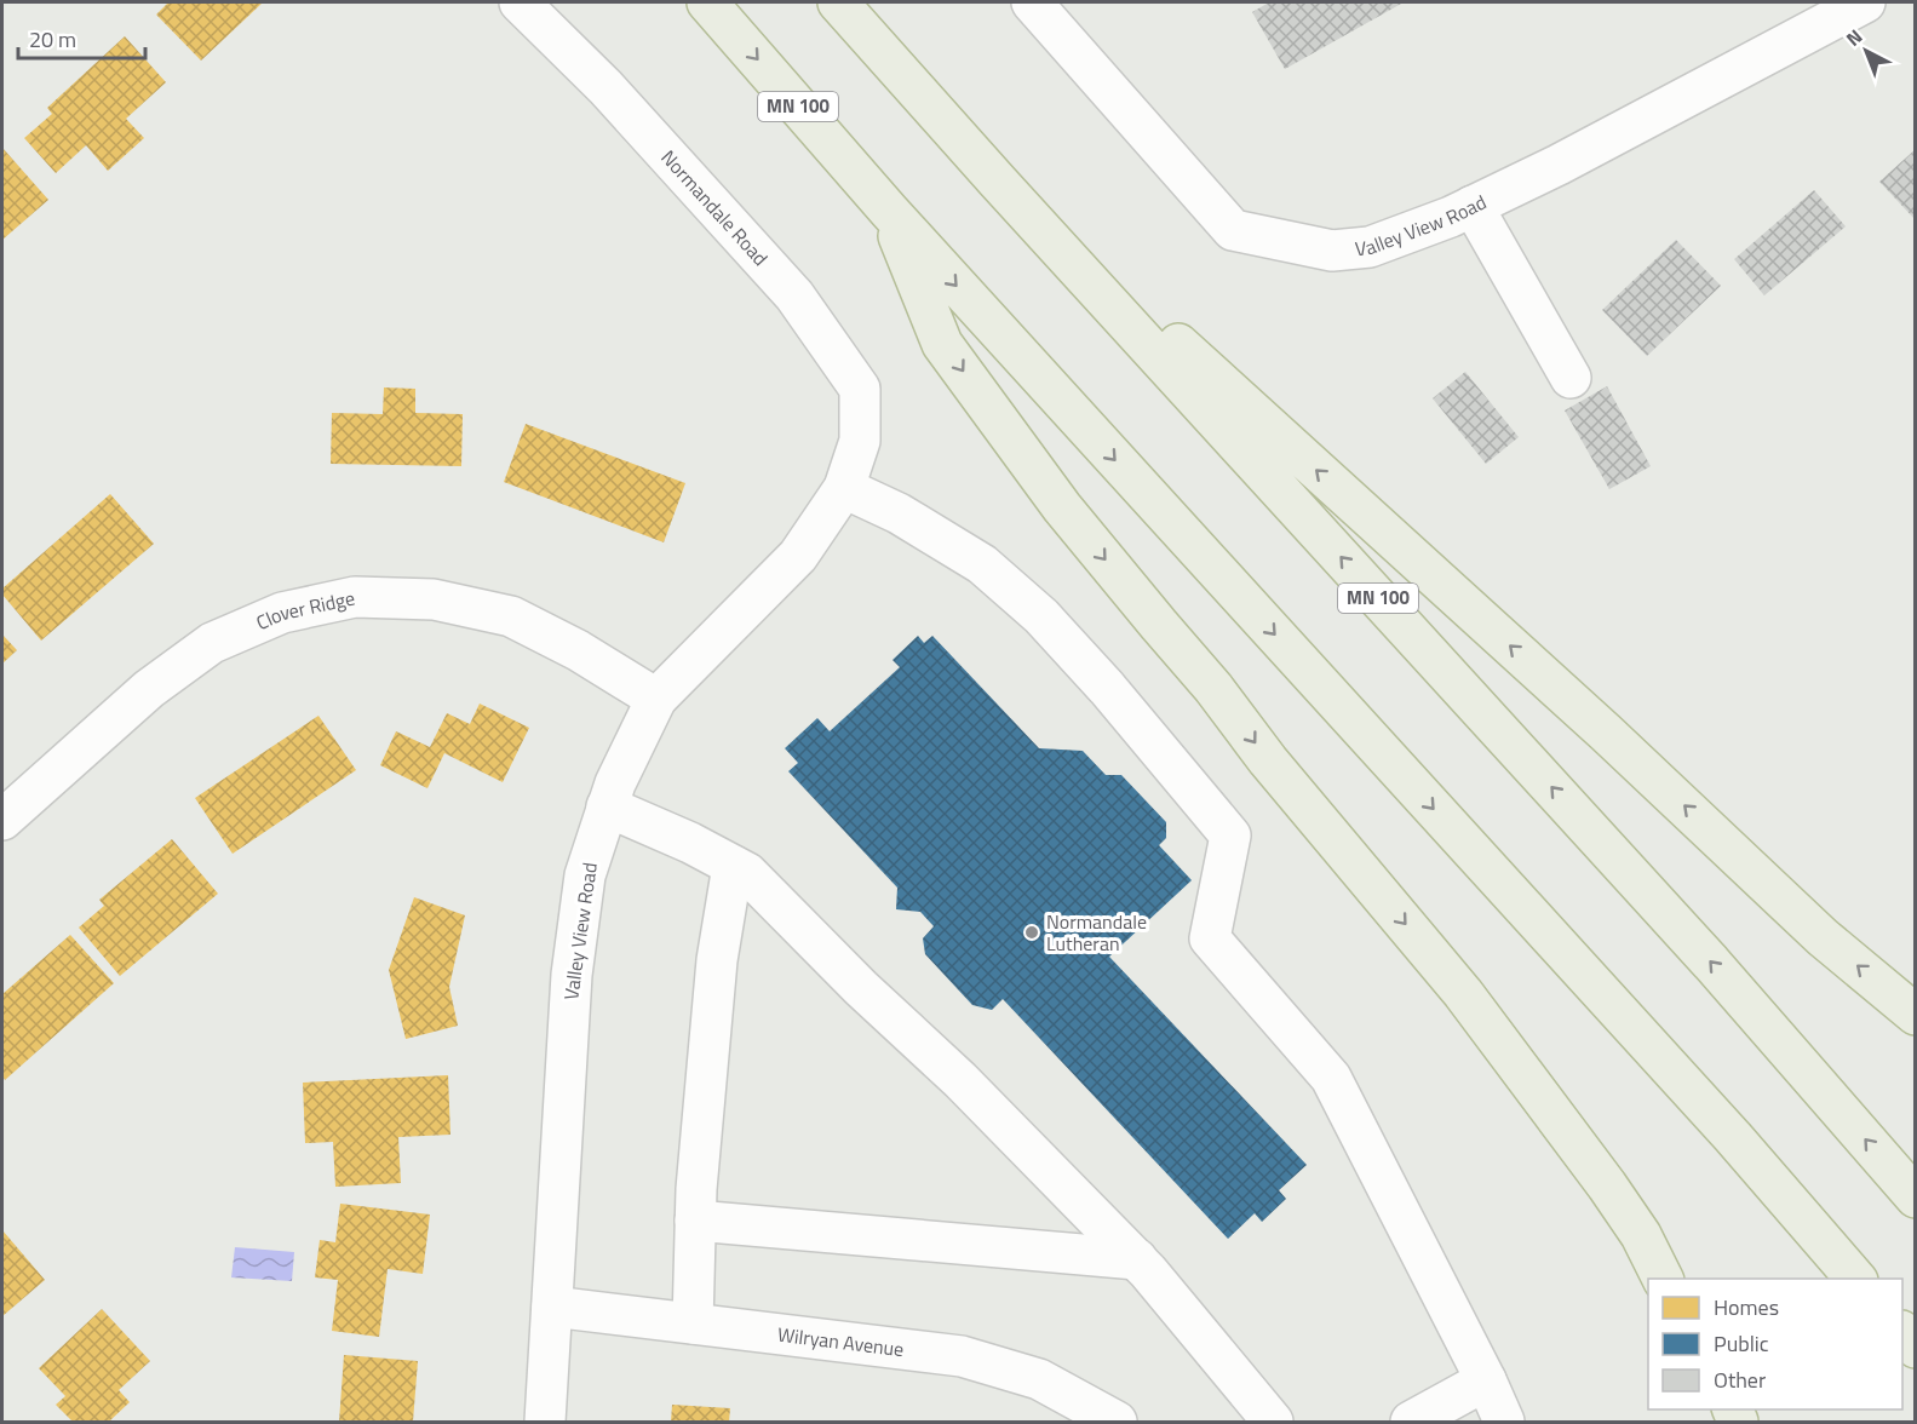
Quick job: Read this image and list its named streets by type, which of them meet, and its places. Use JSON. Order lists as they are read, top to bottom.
{
  "streets": {
    "highway": ["MN 100"],
    "street": [
      "Normandale Road",
      "Valley View Road",
      "Clover Ridge",
      "Wilryan Avenue"
    ]
  },
  "crossings": [
    ["Normandale Road", "Valley View Road"],
    ["Valley View Road", "Clover Ridge"],
    ["Valley View Road", "Wilryan Avenue"]
  ],
  "places": ["Normandale Lutheran"],
  "legend": ["Homes", "Public", "Other"],
  "scale_bar": "20 m",
  "north": "top left"
}
